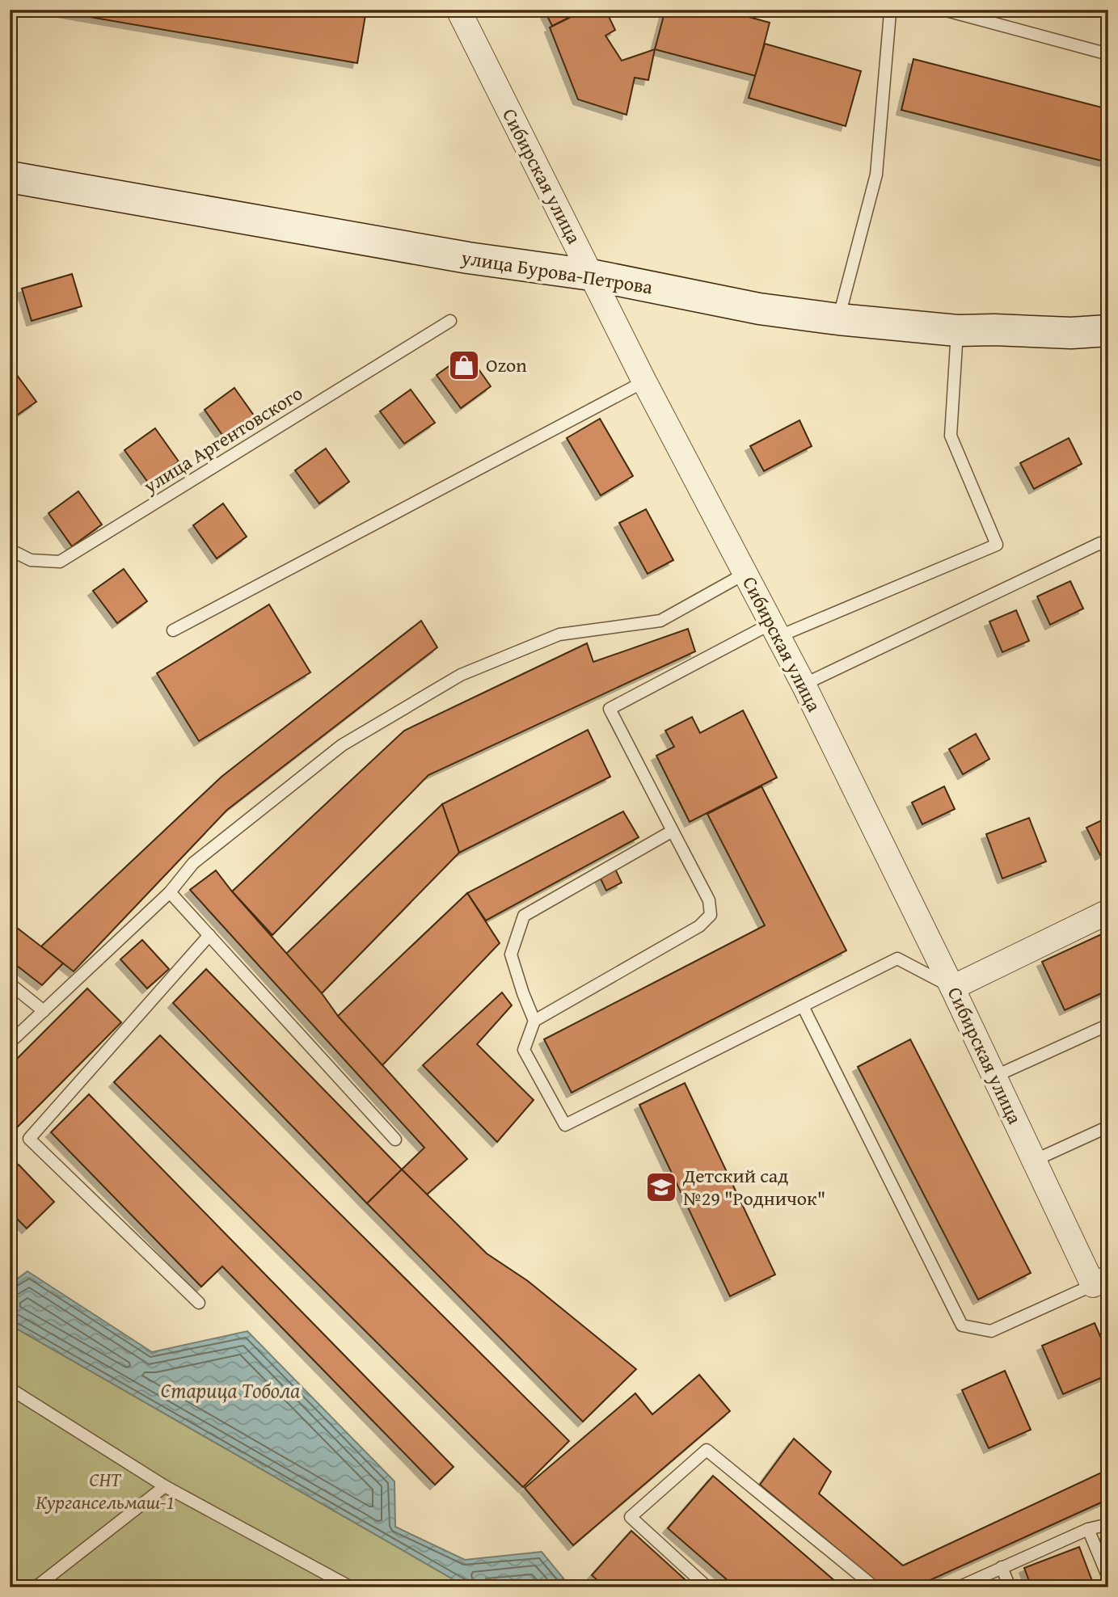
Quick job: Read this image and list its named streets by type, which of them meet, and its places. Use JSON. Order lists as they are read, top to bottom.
{
  "streets": {
    "main road": ["улица Бурова-Петрова"],
    "street": ["Сибирская улица"],
    "lane": ["улица Аргентовского"]
  },
  "crossings": [
    ["Сибирская улица", "улица Бурова-Петрова"]
  ],
  "water": ["Старица Тобола"],
  "parks": ["СНТ Кургансельмаш-1"],
  "places": {
    "shop": ["Ozon"],
    "school or university": ["Детский сад №29 \"Родничок\""]
  }
}
